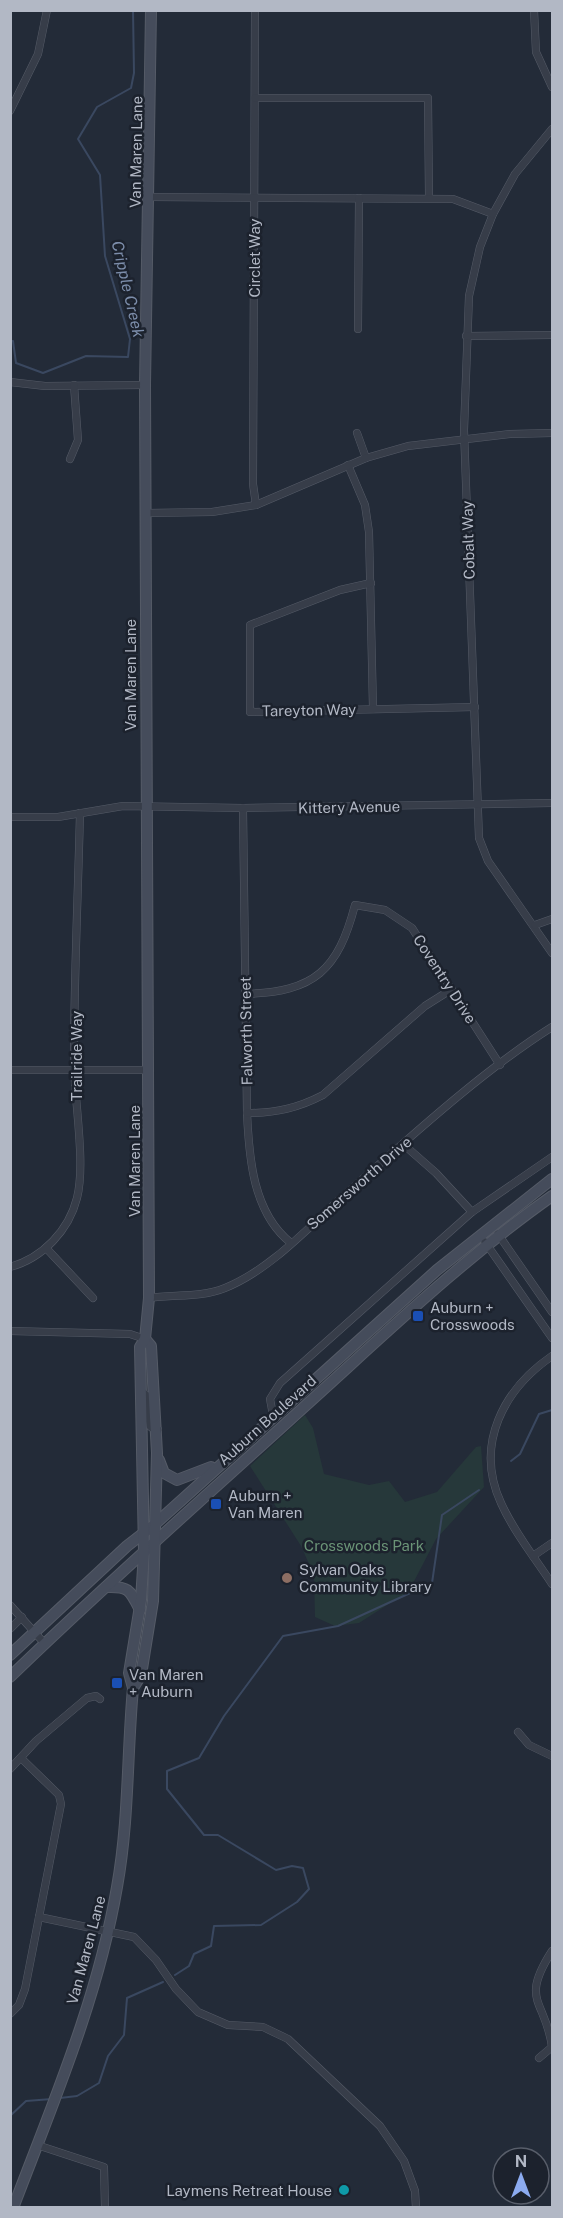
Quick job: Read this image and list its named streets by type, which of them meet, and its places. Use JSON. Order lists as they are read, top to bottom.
{
  "streets": {
    "main road": ["Van Maren Lane", "Auburn Boulevard"],
    "street": [
      "Circlet Way",
      "Cobalt Way",
      "Tareyton Way",
      "Kittery Avenue",
      "Coventry Drive",
      "Falworth Street",
      "Trailride Way",
      "Somersworth Drive"
    ]
  },
  "crossings": [
    ["Van Maren Lane", "Kittery Avenue"],
    ["Van Maren Lane", "Somersworth Drive"],
    ["Van Maren Lane", "Auburn Boulevard"],
    ["Cobalt Way", "Tareyton Way"],
    ["Cobalt Way", "Kittery Avenue"],
    ["Kittery Avenue", "Falworth Street"],
    ["Kittery Avenue", "Trailride Way"],
    ["Coventry Drive", "Falworth Street"],
    ["Coventry Drive", "Somersworth Drive"],
    ["Falworth Street", "Somersworth Drive"]
  ],
  "water": ["Cripple Creek"],
  "parks": ["Crosswoods Park"],
  "places": {
    "transit": ["Auburn + Crosswoods", "Auburn + Van Maren", "Van Maren + Auburn"],
    "other": ["Sylvan Oaks Community Library", "Laymens Retreat House"]
  },
  "north": "top"
}
